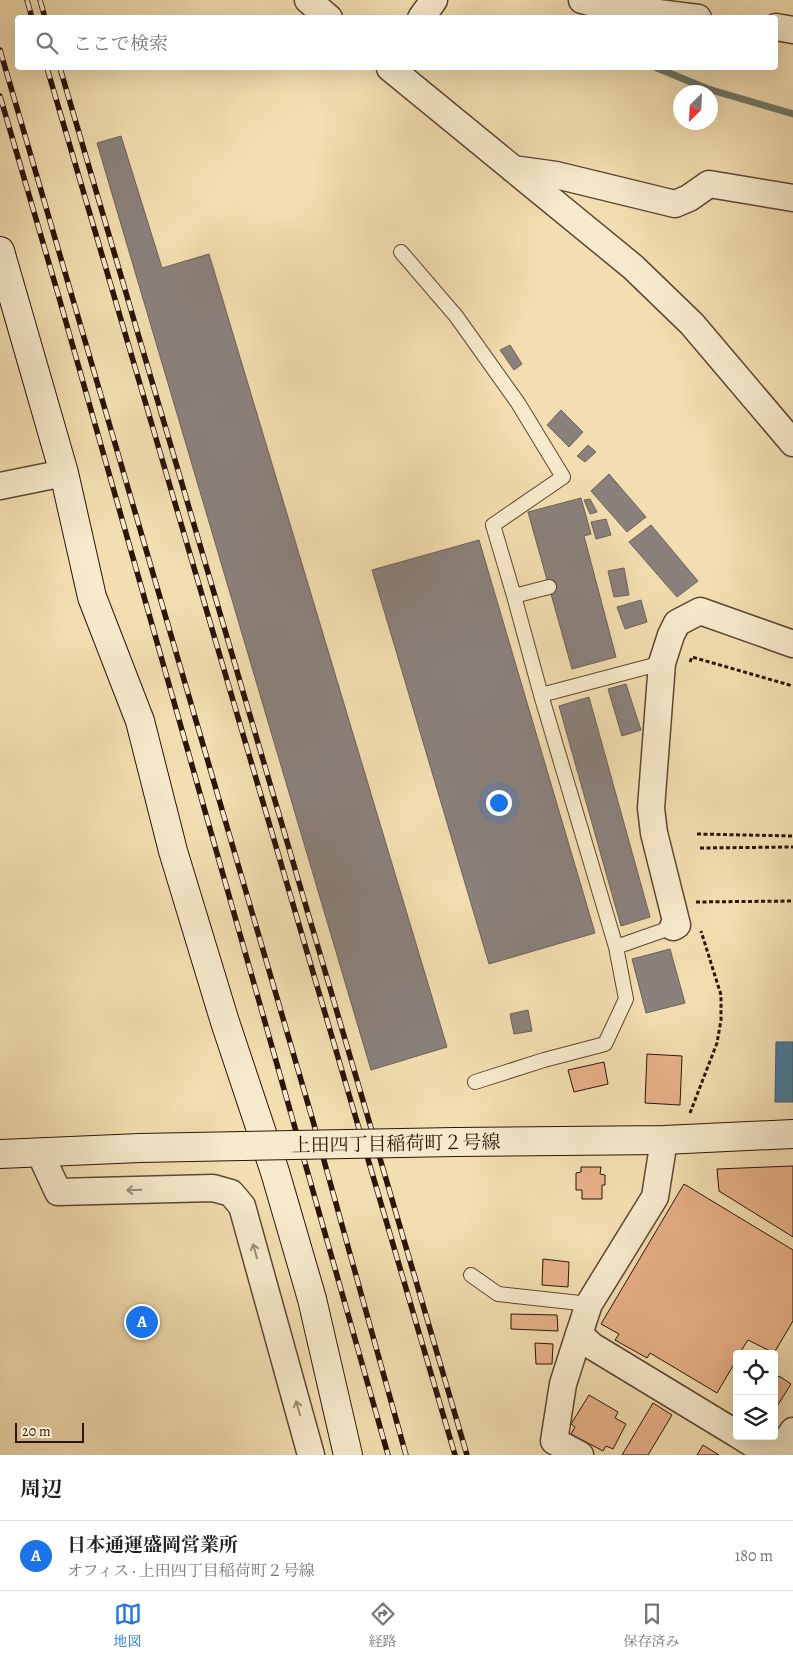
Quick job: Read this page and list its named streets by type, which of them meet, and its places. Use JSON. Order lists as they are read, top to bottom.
{
  "streets": {
    "street": ["上田四丁目稲荷町２号線"]
  },
  "scale_bar": "20 m",
  "north": "bottom left",
  "page": {
    "search": "ここで検索",
    "pins": "A",
    "scale": "20 m",
    "heading": "周辺",
    "list": [
      {
        "mark": "A",
        "name": "日本通運盛岡営業所",
        "note": "オフィス · 上田四丁目稲荷町２号線",
        "value": "180 m"
      }
    ],
    "nav": ["地図", "経路", "保存済み"]
  }
}
